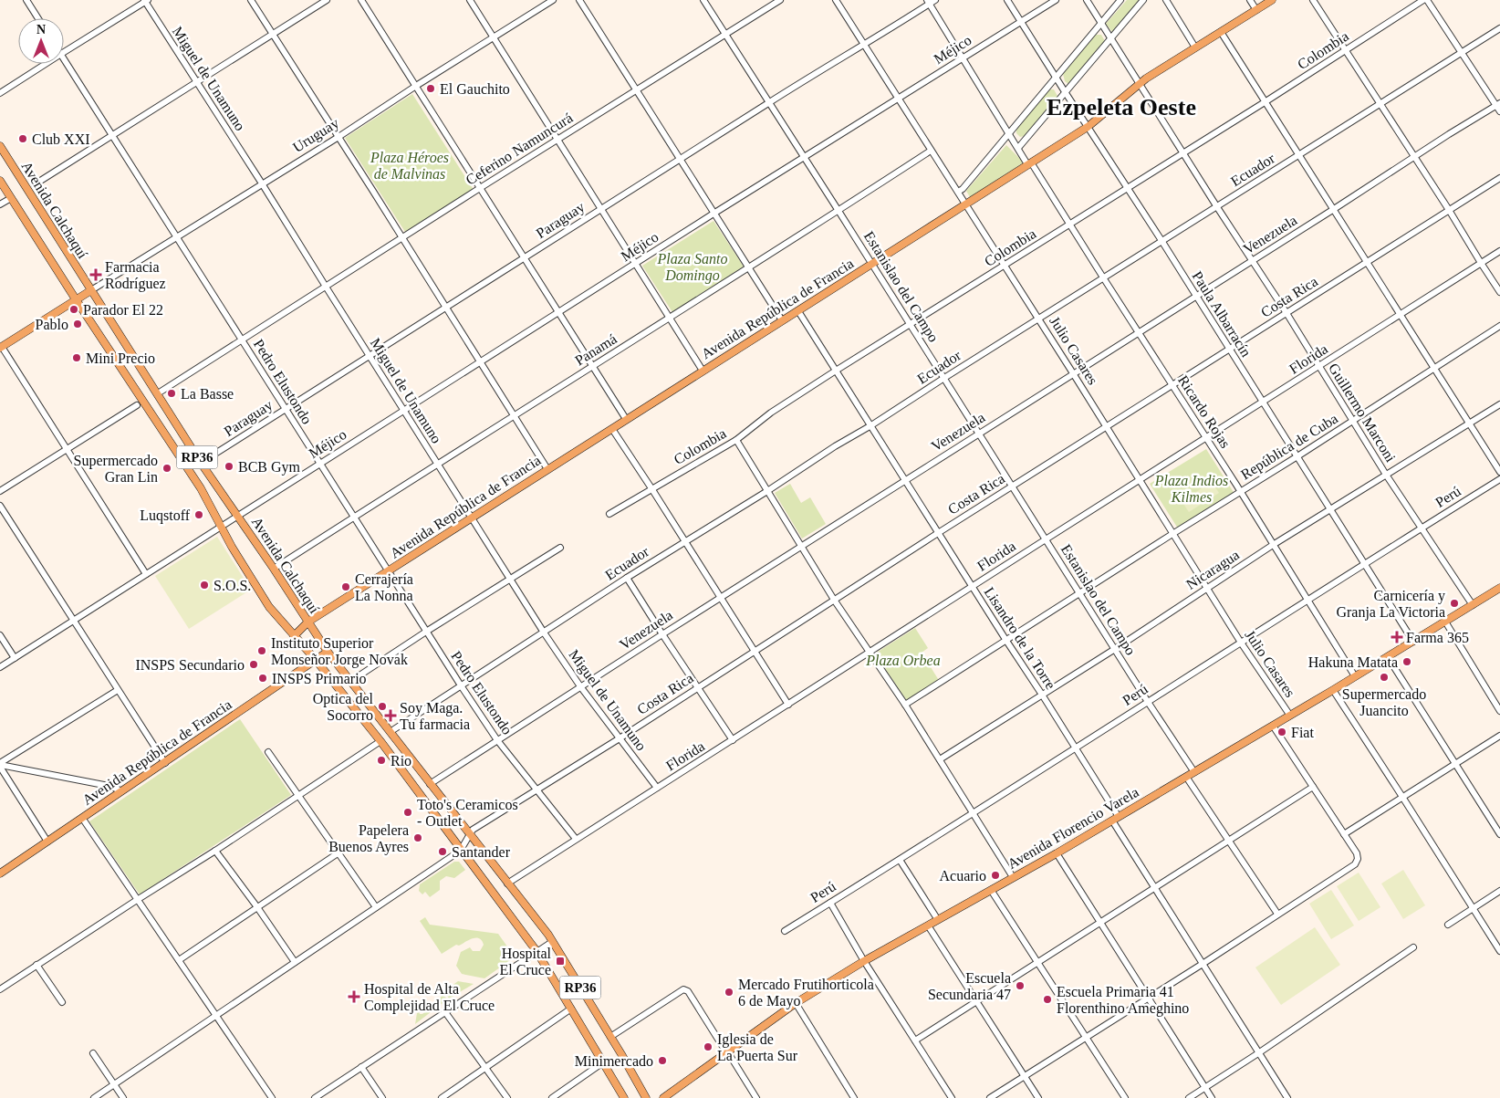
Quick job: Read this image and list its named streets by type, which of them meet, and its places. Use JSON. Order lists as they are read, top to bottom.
{
  "streets": {
    "main road": [
      "Avenida Calchaquí",
      "Avenida República de Francia",
      "RP36",
      "Avenida Florencio Varela"
    ],
    "street": [
      "Méjico",
      "Colombia",
      "Miguel de Unamuno",
      "Uruguay",
      "Ceferino Namuncurá",
      "Ecuador",
      "Paraguay",
      "Venezuela",
      "Estanislao del Campo",
      "Costa Rica",
      "Paula Albarracín",
      "Panamá",
      "Julio Casares",
      "Florida",
      "Pedro Elustondo",
      "Ricardo Rojas",
      "Guillermo Marconi",
      "República de Cuba",
      "Perú",
      "Nicaragua",
      "Lisandro de la Torre"
    ]
  },
  "crossings": [
    ["Méjico", "Miguel de Unamuno"],
    ["Méjico", "Avenida Calchaquí"],
    ["Méjico", "Estanislao del Campo"],
    ["Méjico", "Paula Albarracín"],
    ["Méjico", "Julio Casares"],
    ["Méjico", "Pedro Elustondo"],
    ["Méjico", "Ricardo Rojas"],
    ["Colombia", "Estanislao del Campo"],
    ["Colombia", "Paula Albarracín"],
    ["Colombia", "Julio Casares"],
    ["Colombia", "Ricardo Rojas"],
    ["Colombia", "Guillermo Marconi"],
    ["Colombia", "Lisandro de la Torre"],
    ["Miguel de Unamuno", "Uruguay"],
    ["Miguel de Unamuno", "Ceferino Namuncurá"],
    ["Miguel de Unamuno", "Ecuador"],
    ["Miguel de Unamuno", "Paraguay"],
    ["Miguel de Unamuno", "Venezuela"],
    ["Miguel de Unamuno", "Costa Rica"],
    ["Miguel de Unamuno", "Avenida República de Francia"],
    ["Miguel de Unamuno", "Panamá"],
    ["Miguel de Unamuno", "Florida"],
    ["Uruguay", "Avenida Calchaquí"],
    ["Uruguay", "Pedro Elustondo"],
    ["Ceferino Namuncurá", "Avenida Calchaquí"],
    ["Ceferino Namuncurá", "Estanislao del Campo"],
    ["Ceferino Namuncurá", "Pedro Elustondo"],
    ["Ecuador", "Estanislao del Campo"],
    ["Ecuador", "Paula Albarracín"],
    ["Ecuador", "Julio Casares"],
    ["Ecuador", "Pedro Elustondo"],
    ["Ecuador", "Ricardo Rojas"],
    ["Ecuador", "Guillermo Marconi"],
    ["Ecuador", "Lisandro de la Torre"],
    ["Avenida Calchaquí", "Paraguay"],
    ["Avenida Calchaquí", "Venezuela"],
    ["Avenida Calchaquí", "Costa Rica"],
    ["Avenida Calchaquí", "Avenida República de Francia"],
    ["Avenida Calchaquí", "Panamá"],
    ["Avenida Calchaquí", "Florida"],
    ["Paraguay", "Estanislao del Campo"],
    ["Paraguay", "Julio Casares"],
    ["Paraguay", "Pedro Elustondo"],
    ["Paraguay", "Ricardo Rojas"],
    ["Venezuela", "Estanislao del Campo"],
    ["Venezuela", "Paula Albarracín"],
    ["Venezuela", "Julio Casares"],
    ["Venezuela", "Pedro Elustondo"],
    ["Venezuela", "Ricardo Rojas"],
    ["Venezuela", "Guillermo Marconi"],
    ["Venezuela", "Lisandro de la Torre"],
    ["Estanislao del Campo", "Costa Rica"],
    ["Estanislao del Campo", "Avenida República de Francia"],
    ["Estanislao del Campo", "Panamá"],
    ["Estanislao del Campo", "Florida"],
    ["Estanislao del Campo", "República de Cuba"],
    ["Estanislao del Campo", "Perú"],
    ["Estanislao del Campo", "Nicaragua"],
    ["Estanislao del Campo", "Avenida Florencio Varela"],
    ["Costa Rica", "Paula Albarracín"],
    ["Costa Rica", "Julio Casares"],
    ["Costa Rica", "Pedro Elustondo"],
    ["Costa Rica", "Ricardo Rojas"],
    ["Costa Rica", "Guillermo Marconi"],
    ["Costa Rica", "Lisandro de la Torre"],
    ["Avenida República de Francia", "Paula Albarracín"],
    ["Avenida República de Francia", "Julio Casares"],
    ["Avenida República de Francia", "Pedro Elustondo"],
    ["Avenida República de Francia", "Ricardo Rojas"],
    ["Avenida República de Francia", "Guillermo Marconi"],
    ["Avenida República de Francia", "Lisandro de la Torre"],
    ["Paula Albarracín", "Florida"],
    ["Paula Albarracín", "República de Cuba"],
    ["Paula Albarracín", "Perú"],
    ["Paula Albarracín", "Nicaragua"],
    ["Paula Albarracín", "Avenida Florencio Varela"],
    ["Panamá", "Julio Casares"],
    ["Panamá", "Pedro Elustondo"],
    ["Julio Casares", "Florida"],
    ["Julio Casares", "República de Cuba"],
    ["Julio Casares", "Perú"],
    ["Julio Casares", "Nicaragua"],
    ["Julio Casares", "Avenida Florencio Varela"],
    ["Florida", "Pedro Elustondo"],
    ["Florida", "Ricardo Rojas"],
    ["Florida", "Guillermo Marconi"],
    ["Florida", "Lisandro de la Torre"],
    ["Ricardo Rojas", "República de Cuba"],
    ["Ricardo Rojas", "Perú"],
    ["Ricardo Rojas", "Nicaragua"],
    ["Ricardo Rojas", "Avenida Florencio Varela"],
    ["Guillermo Marconi", "República de Cuba"],
    ["Guillermo Marconi", "Perú"],
    ["Guillermo Marconi", "Nicaragua"],
    ["Guillermo Marconi", "Avenida Florencio Varela"],
    ["República de Cuba", "Lisandro de la Torre"],
    ["Perú", "Lisandro de la Torre"],
    ["Nicaragua", "Lisandro de la Torre"],
    ["Lisandro de la Torre", "Avenida Florencio Varela"]
  ],
  "districts": ["Ezpeleta Oeste"],
  "parks": [
    "Plaza Héroes de Malvinas",
    "Plaza Santo Domingo",
    "Plaza Indios Kilmes",
    "Plaza Orbea"
  ],
  "places": {
    "other": [
      "El Gauchito",
      "Club XXI",
      "Parador El 22",
      "Pablo",
      "Mini Precio",
      "La Basse",
      "BCB Gym",
      "Supermercado Gran Lin",
      "Luqstoff",
      "S.O.S.",
      "Cerrajería La Nonna",
      "Carnicería y Granja La Victoria",
      "Instituto Superior Monseñor Jorge Novak",
      "Hakuna Matata",
      "INSPS Secundario",
      "Supermercado Juancito",
      "INSPS Primario",
      "Optica del Socorro",
      "Fiat",
      "Rio",
      "Toto's Ceramicos - Outlet",
      "Papelera Buenos Ayres",
      "Santander",
      "Acuario",
      "Escuela Secundaria 47",
      "Mercado Frutihorticola 6 de Mayo",
      "Escuela Primaria 41 Florenthino Ameghino",
      "Iglesia de La Puerta Sur",
      "Minimercado"
    ],
    "health": [
      "Farmacia Rodríguez",
      "Farma 365",
      "Soy Maga. Tu farmacia",
      "Hospital de Alta Complejidad El Cruce"
    ],
    "transit": ["Hospital El Cruce"]
  },
  "north": "top"
}
